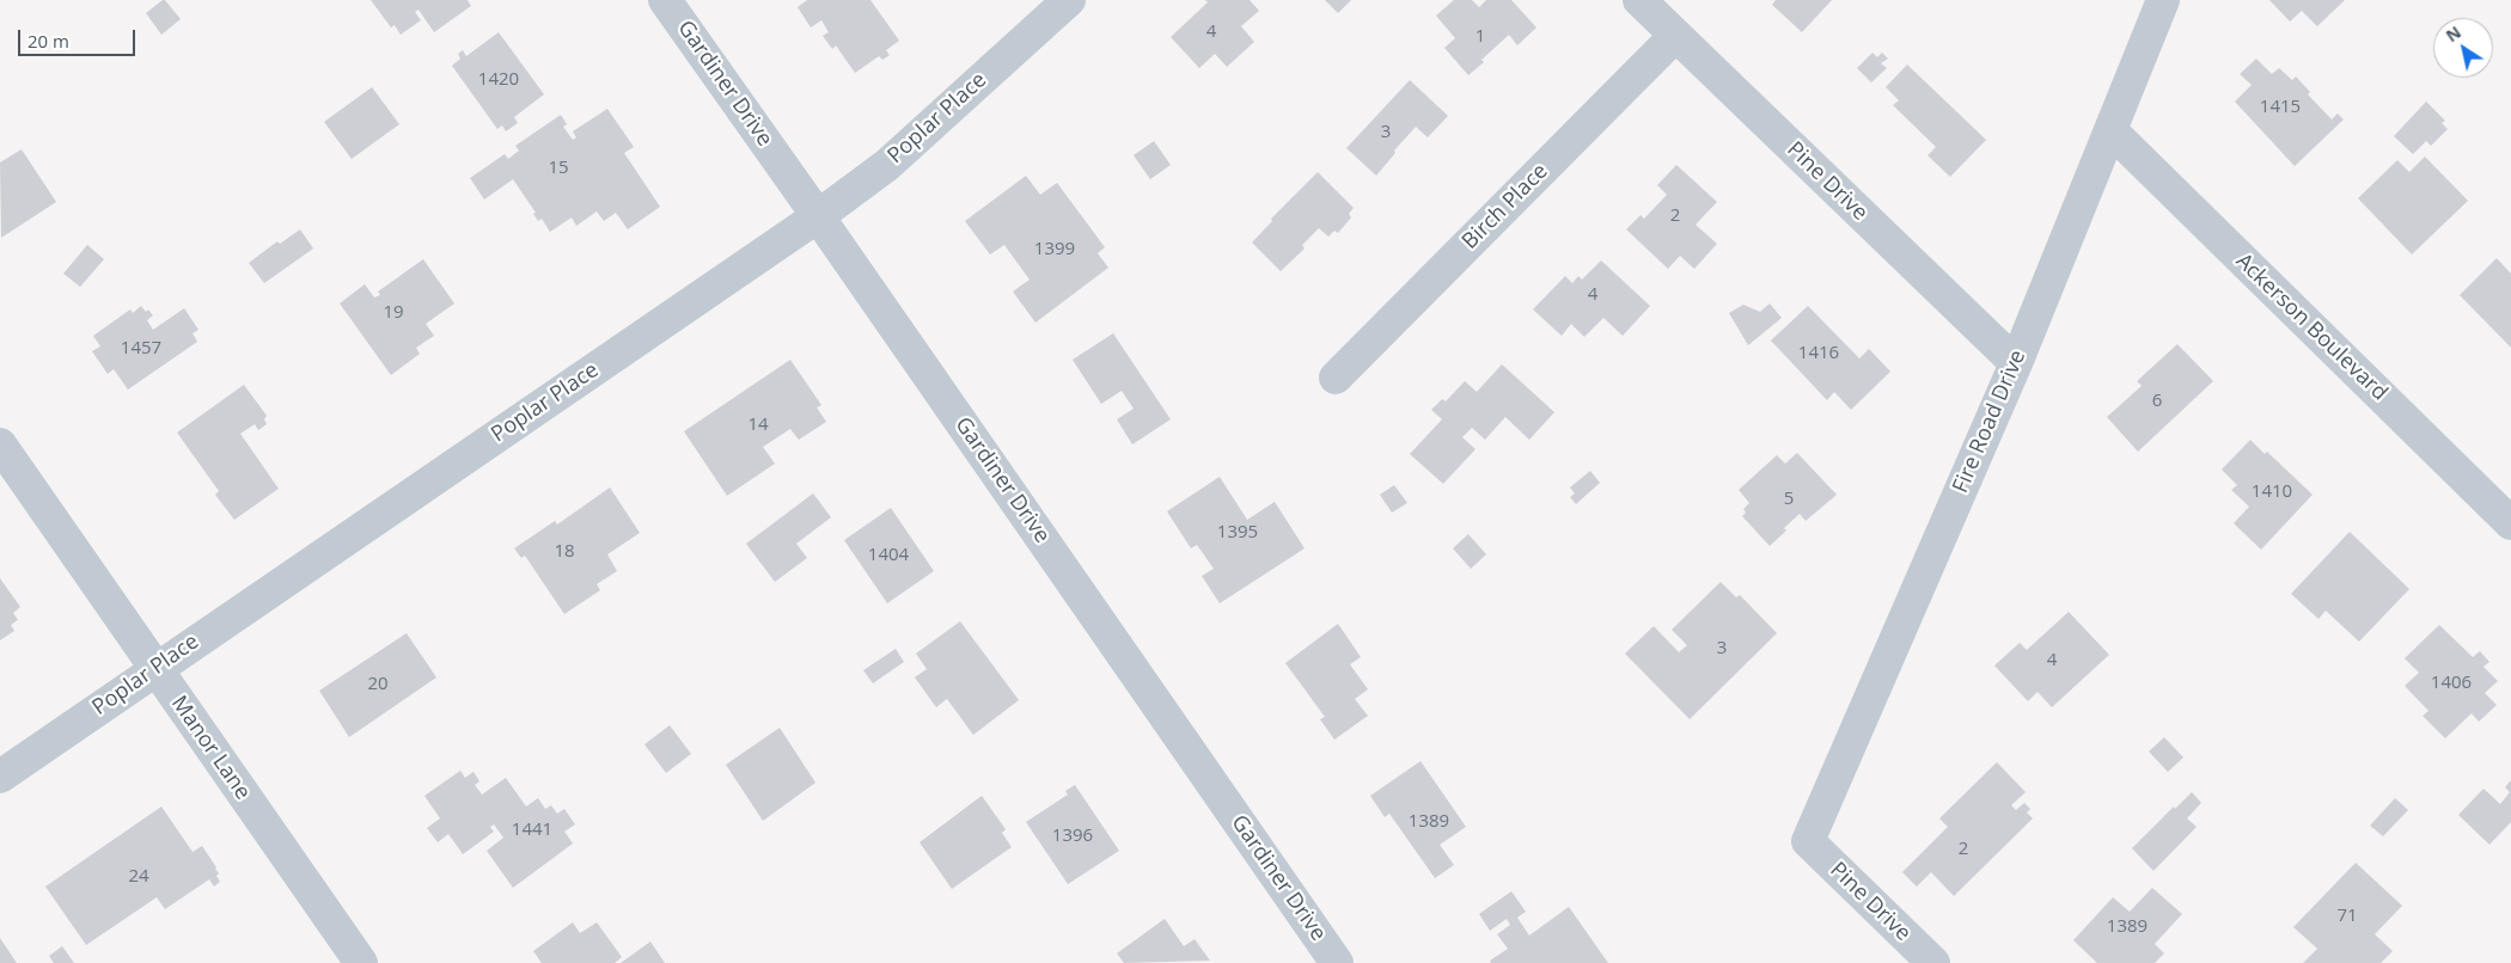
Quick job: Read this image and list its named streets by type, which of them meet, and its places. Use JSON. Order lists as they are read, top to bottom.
{
  "streets": {
    "street": [
      "Gardiner Drive",
      "Poplar Place",
      "Pine Drive",
      "Birch Place",
      "Ackerson Boulevard",
      "Fire Road Drive",
      "Manor Lane"
    ]
  },
  "crossings": [
    ["Gardiner Drive", "Poplar Place"],
    ["Poplar Place", "Manor Lane"],
    ["Pine Drive", "Birch Place"],
    ["Pine Drive", "Fire Road Drive"],
    ["Ackerson Boulevard", "Fire Road Drive"]
  ],
  "house_numbers": [
    "4",
    "1",
    "1420",
    "1415",
    "3",
    "15",
    "2",
    "1399",
    "4",
    "19",
    "1457",
    "1416",
    "6",
    "14",
    "1410",
    "5",
    "1395",
    "18",
    "1404",
    "3",
    "4",
    "1406",
    "20",
    "1389",
    "1441",
    "1396",
    "2",
    "24",
    "71",
    "1389"
  ],
  "scale_bar": "20 m",
  "north": "top left"
}
